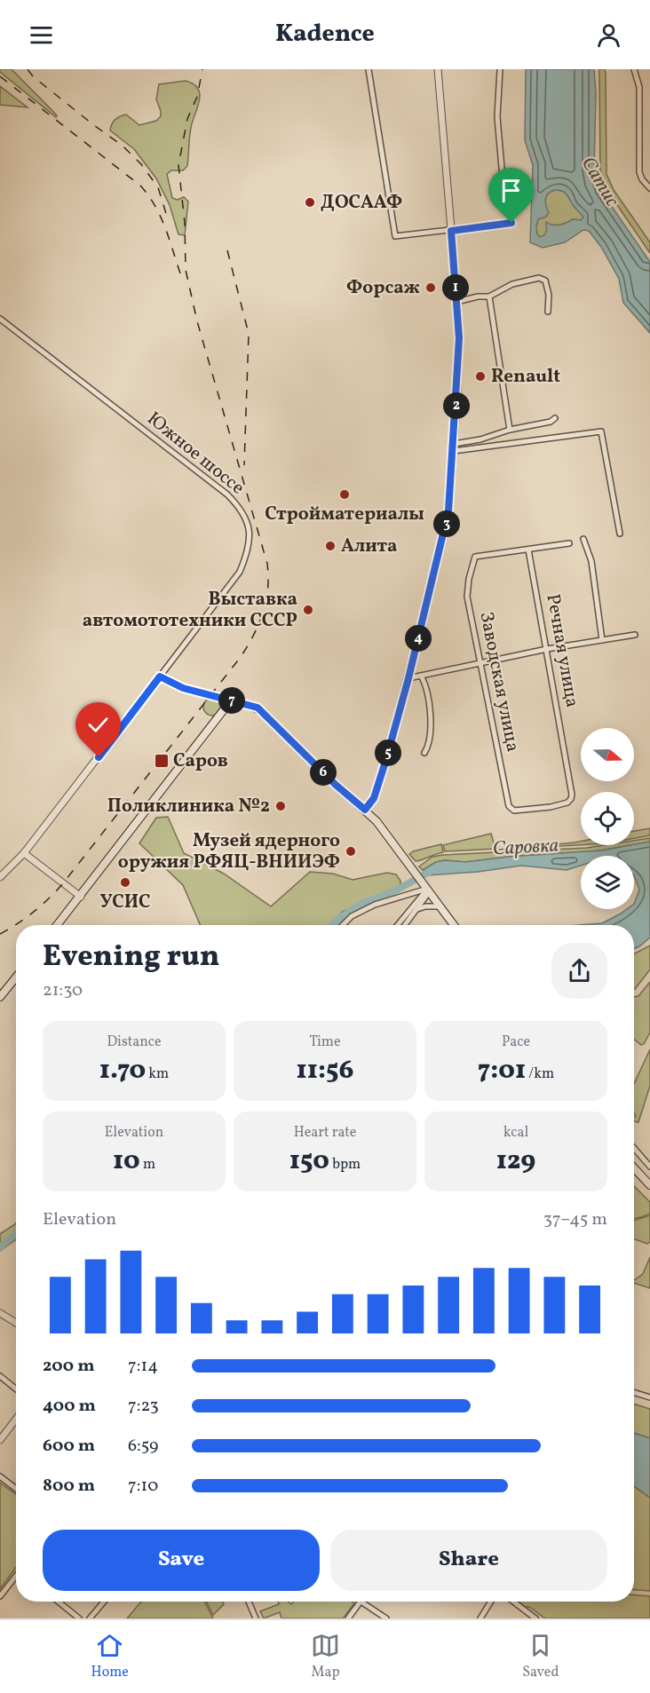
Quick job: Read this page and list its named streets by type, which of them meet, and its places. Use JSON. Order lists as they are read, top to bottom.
{
  "streets": {
    "street": ["Южное шоссе", "Речная улица", "Заводская улица"]
  },
  "crossings": [
    ["Речная улица", "Заводская улица"]
  ],
  "water": ["Сатис", "Саровка"],
  "places": {
    "other": [
      "ДОСААФ",
      "Форсаж",
      "Renault",
      "Стройматериалы",
      "Алита",
      "Выставка автомототехники СССР",
      "Поликлиника №2",
      "Музей ядерного оружия РФЯЦ-ВНИИЭФ",
      "УСИС"
    ],
    "transit": ["Саров"]
  },
  "north": "right",
  "page": {
    "header": "Kadence",
    "pins": [
      "1",
      "2",
      "3",
      "4",
      "7",
      "5",
      "6"
    ],
    "heading": ["Evening run", "21:30"],
    "stats": [
      ["Distance", "1.70 km"],
      ["Time", "11:56"],
      ["Pace", "7:01 /km"],
      ["Elevation", "10 m"],
      ["Heart rate", "150 bpm"],
      ["kcal", "129"]
    ],
    "chart": ["Elevation", "37–45 m"],
    "list": [
      {
        "name": "200 m",
        "note": "7:14"
      },
      {
        "name": "400 m",
        "note": "7:23"
      },
      {
        "name": "600 m",
        "note": "6:59"
      },
      {
        "name": "800 m",
        "note": "7:10"
      }
    ],
    "buttons": ["Save", "Share"],
    "tabs": ["Home", "Map", "Saved"]
  }
}
